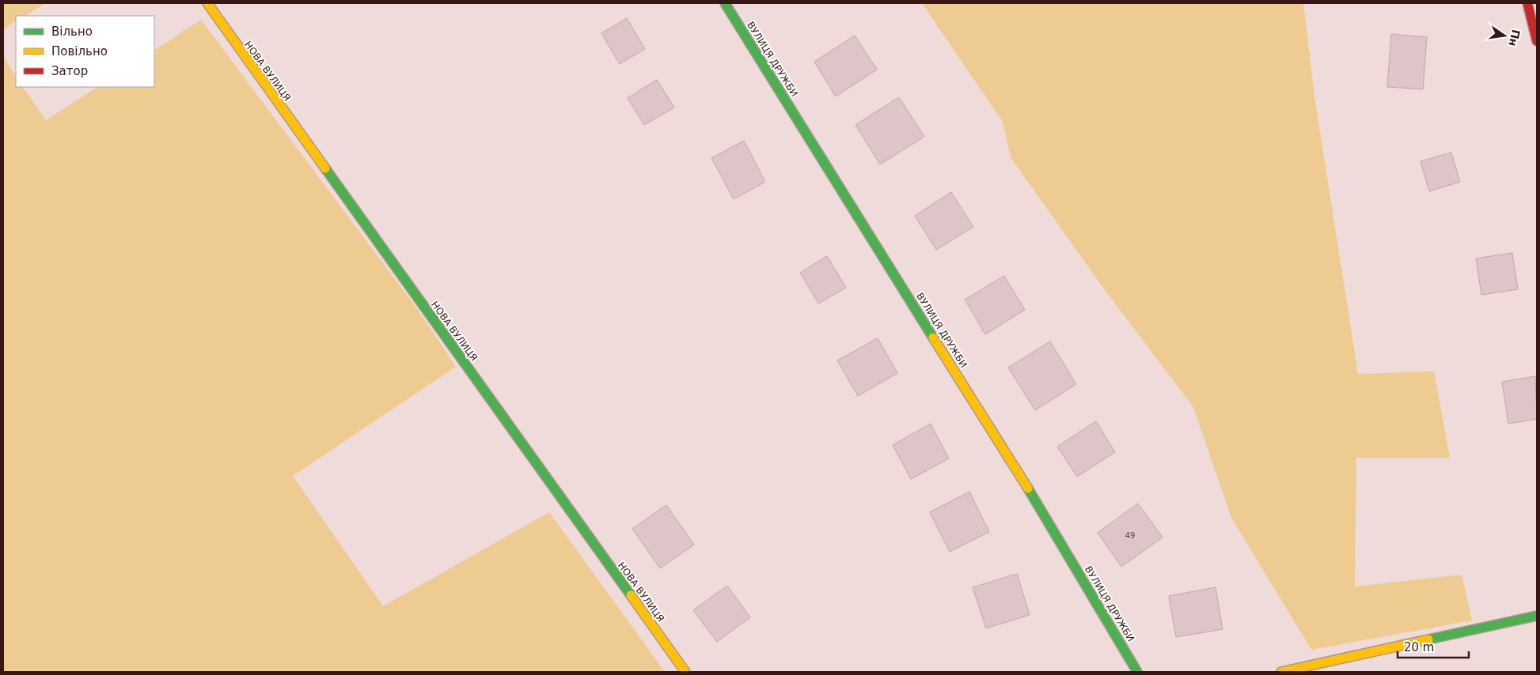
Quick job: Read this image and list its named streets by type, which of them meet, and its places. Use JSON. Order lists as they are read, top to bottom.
{
  "streets": {
    "street": ["ВУЛИЦЯ ДРУЖБИ", "НОВА ВУЛИЦЯ"]
  },
  "house_numbers": ["49"],
  "legend": ["Вільно", "Повільно", "Затор"],
  "scale_bar": "20 m",
  "north": "right"
}
